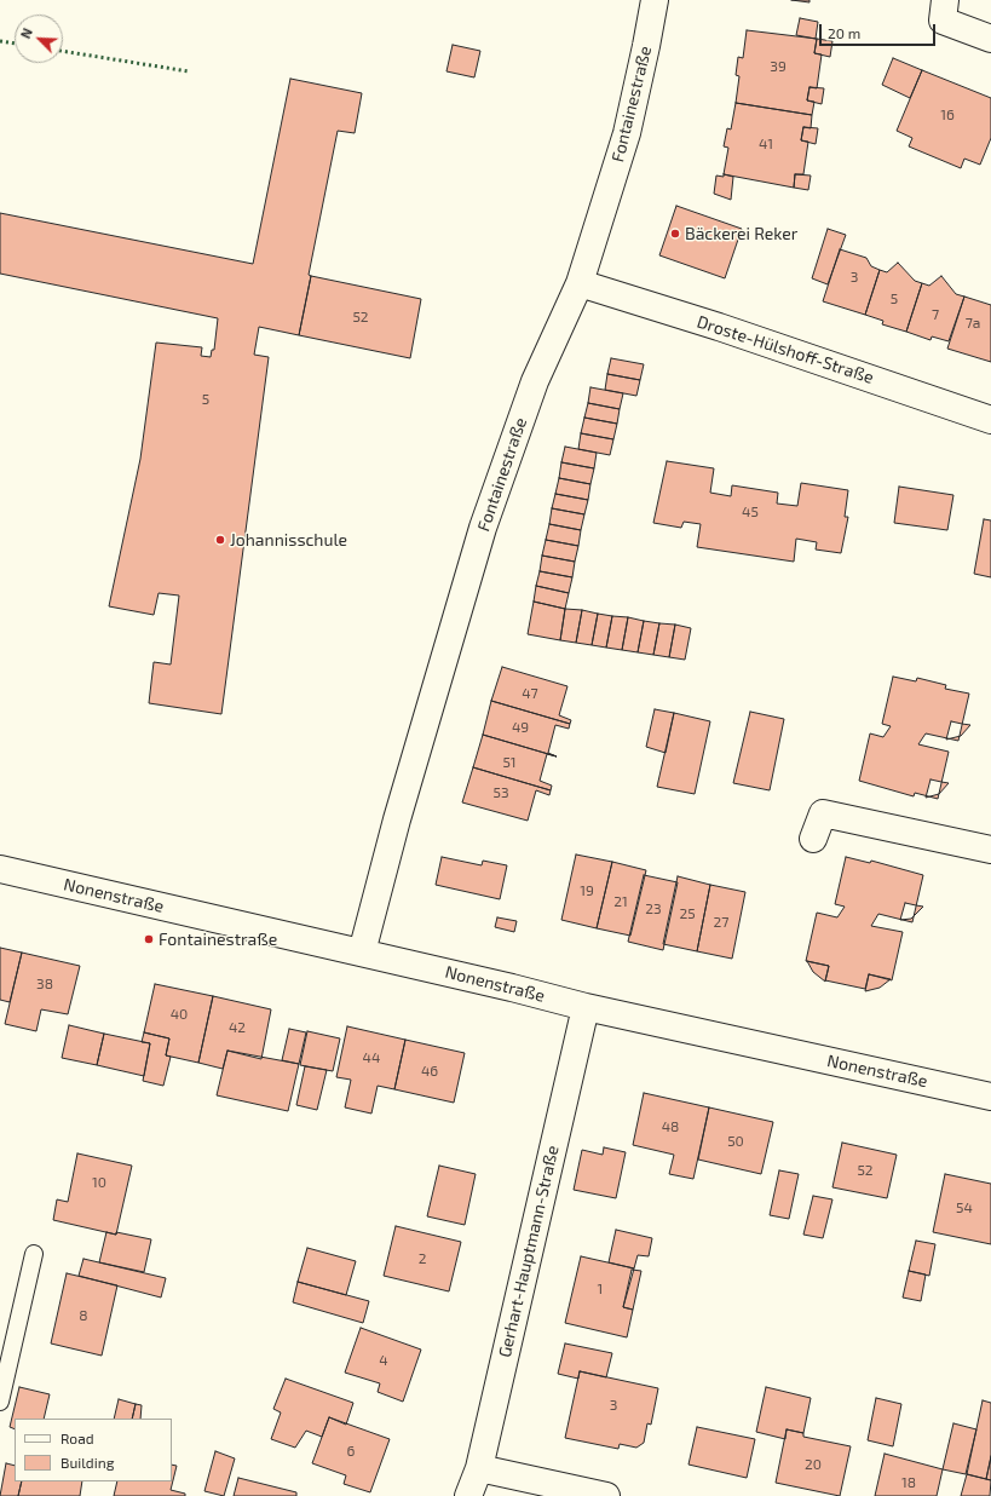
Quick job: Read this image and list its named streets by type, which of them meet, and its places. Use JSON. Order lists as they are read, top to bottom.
{
  "streets": {
    "street": [
      "Fontainestraße",
      "Droste-Hülshoff-Straße",
      "Nonenstraße",
      "Gerhart-Hauptmann-Straße"
    ]
  },
  "crossings": [
    ["Fontainestraße", "Droste-Hülshoff-Straße"],
    ["Fontainestraße", "Nonenstraße"],
    ["Nonenstraße", "Gerhart-Hauptmann-Straße"]
  ],
  "places": ["Bäckerei Reker", "Johannisschule", "Fontainestraße"],
  "house_numbers": [
    "39",
    "16",
    "41",
    "3",
    "5",
    "7",
    "52",
    "7a",
    "5",
    "45",
    "47",
    "49",
    "51",
    "53",
    "19",
    "21",
    "23",
    "25",
    "27",
    "38",
    "40",
    "42",
    "44",
    "46",
    "48",
    "50",
    "52",
    "10",
    "54",
    "2",
    "1",
    "8",
    "4",
    "3",
    "6",
    "20",
    "18"
  ],
  "legend": ["Road", "Building"],
  "scale_bar": "20 m",
  "north": "top left"
}
